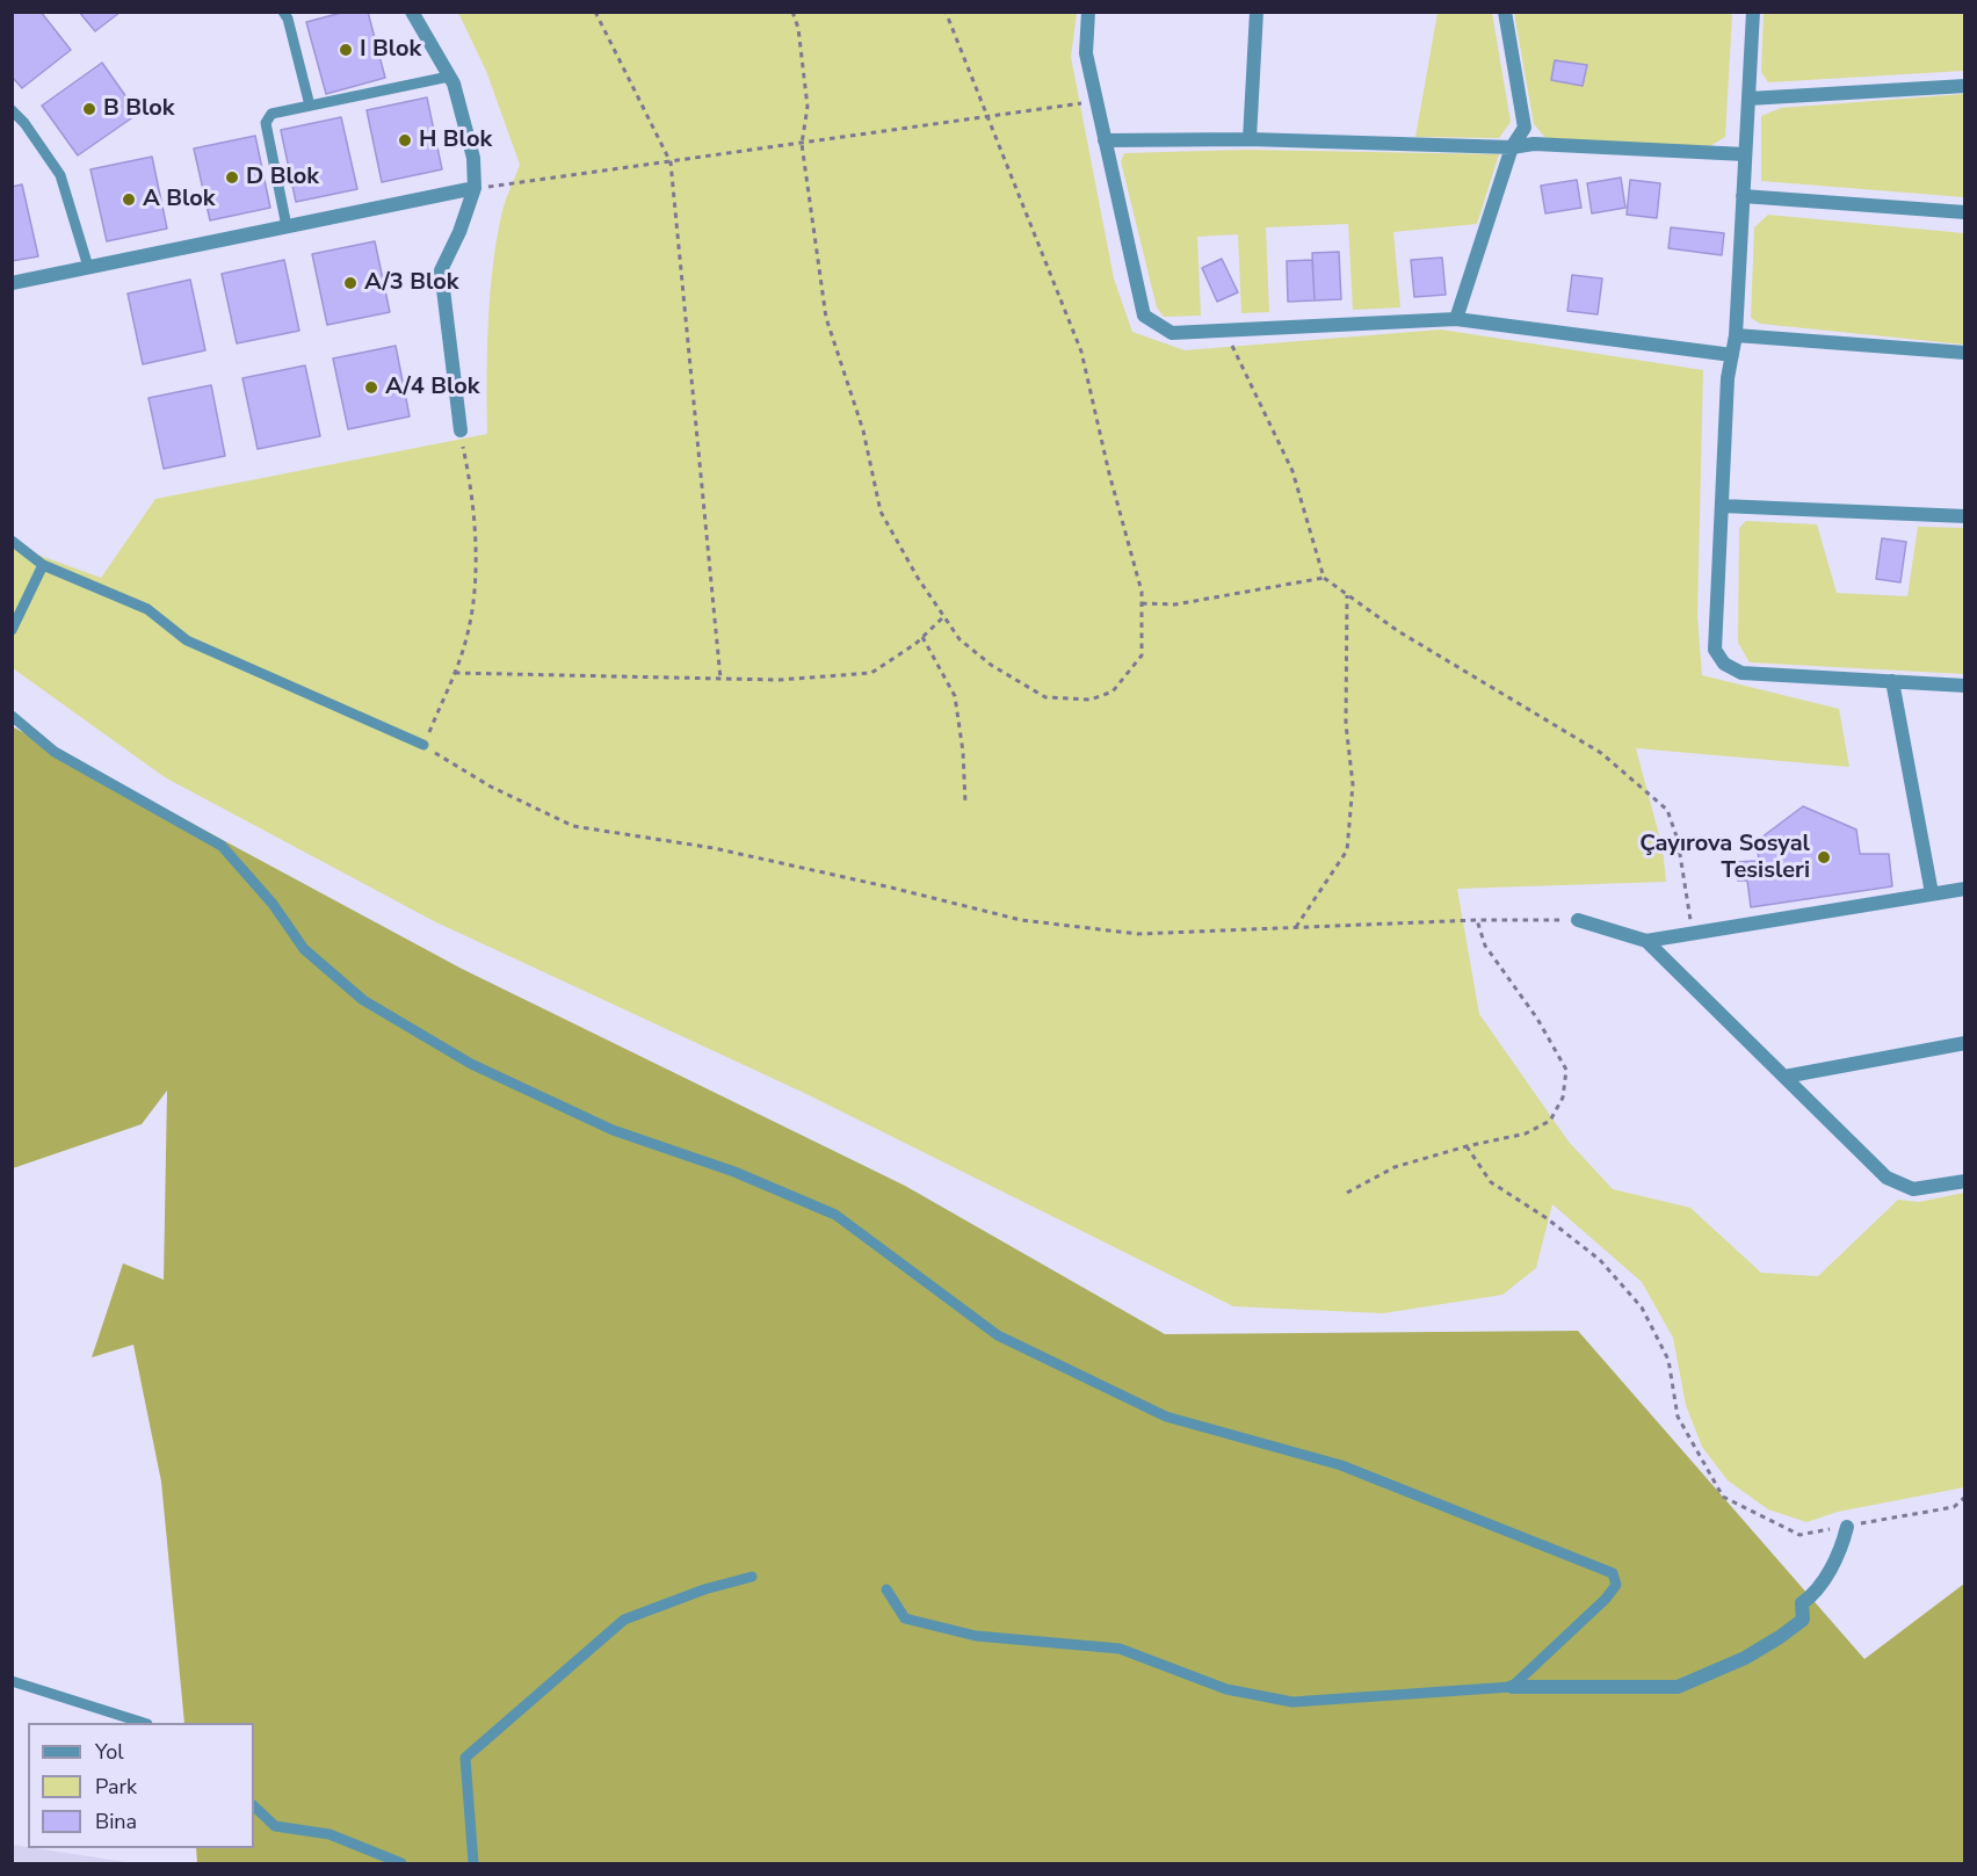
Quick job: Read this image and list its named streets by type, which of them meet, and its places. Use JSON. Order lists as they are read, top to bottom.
{
  "places": [
    "I Blok",
    "B Blok",
    "H Blok",
    "D Blok",
    "A Blok",
    "A/3 Blok",
    "A/4 Blok",
    "Çayırova Sosyal Tesisleri"
  ],
  "legend": ["Yol", "Park", "Bina"]
}
